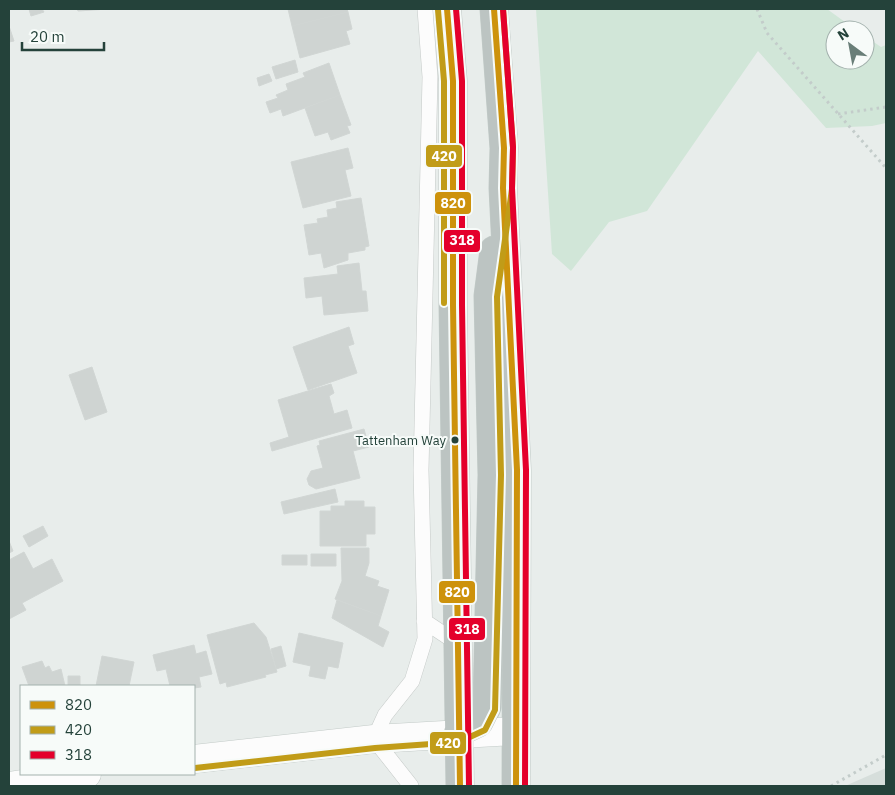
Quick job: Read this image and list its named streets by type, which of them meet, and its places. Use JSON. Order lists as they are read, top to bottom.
{
  "places": ["Tattenham Way"],
  "lines": ["transit line 820", "transit line 420", "transit line 318"],
  "legend": ["820", "420", "318"],
  "scale_bar": "20 m",
  "north": "top left"
}
